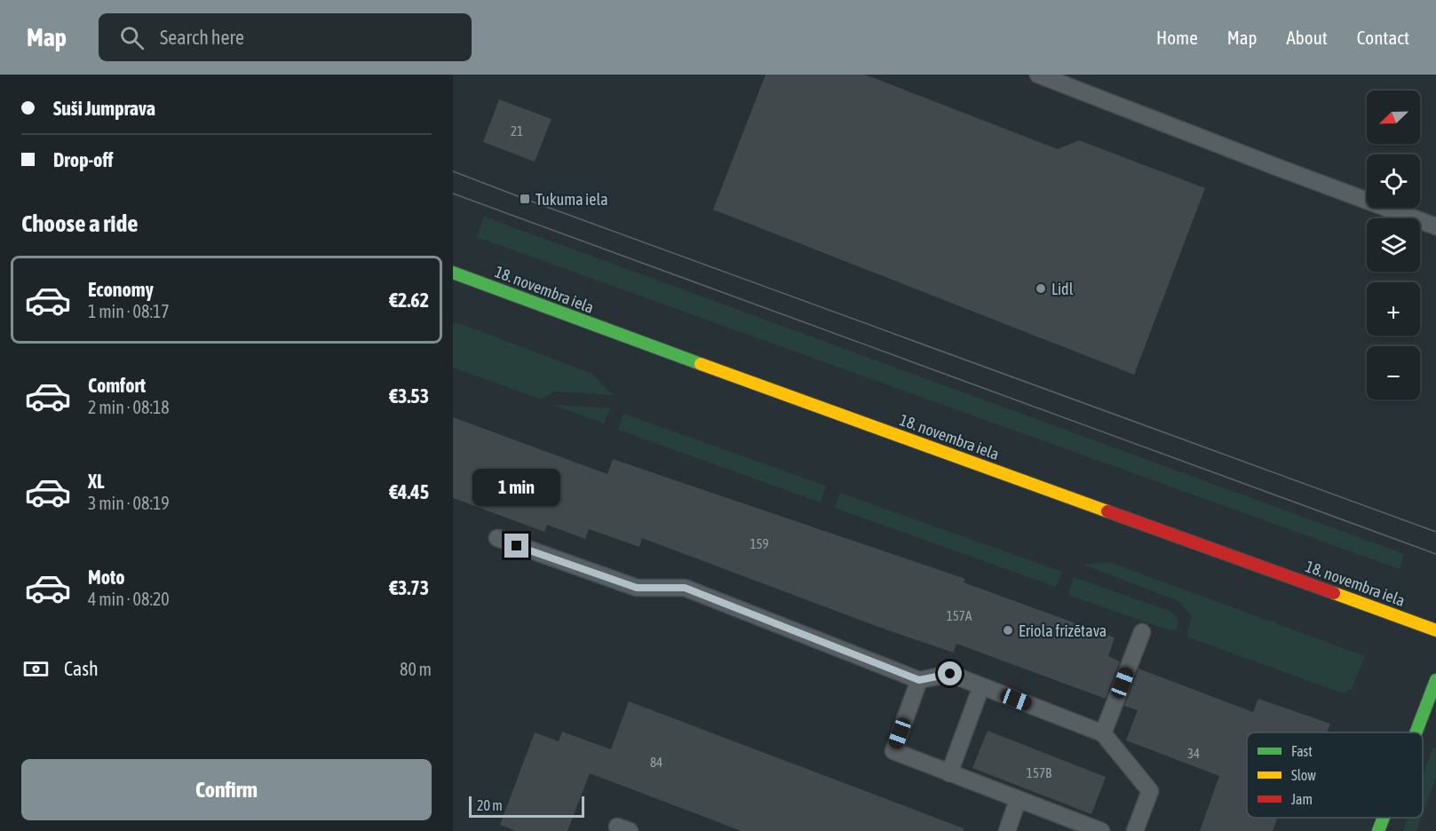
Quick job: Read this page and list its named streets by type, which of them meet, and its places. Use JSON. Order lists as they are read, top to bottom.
{
  "streets": {
    "main road": ["18. novembra iela"]
  },
  "places": {
    "transit": ["Tukuma iela"],
    "other": ["Lidl", "Eriola frizētava"]
  },
  "house_numbers": [
    "21",
    "159",
    "157A",
    "34",
    "84",
    "157B"
  ],
  "legend": ["Fast", "Slow", "Jam"],
  "scale_bar": "20 m",
  "north": "bottom left",
  "page": {
    "header": "Map",
    "search": "Search here",
    "nav": [
      "Home",
      "Map",
      "About",
      "Contact"
    ],
    "banner": ["Suši Jumprava", "Drop-off"],
    "map_buttons": ["+", "−"],
    "heading": "Choose a ride",
    "list": [
      {
        "name": "Economy",
        "note": "1 min · 08:17",
        "value": "€2.62"
      },
      {
        "name": "Comfort",
        "note": "2 min · 08:18",
        "value": "€3.53"
      },
      {
        "name": "XL",
        "note": "3 min · 08:19",
        "value": "€4.45"
      },
      {
        "name": "Moto",
        "note": "4 min · 08:20",
        "value": "€3.73"
      }
    ],
    "bubble": "1 min",
    "pay": ["Cash", "80 m"],
    "buttons": "Confirm",
    "scale": "20 m"
  }
}
